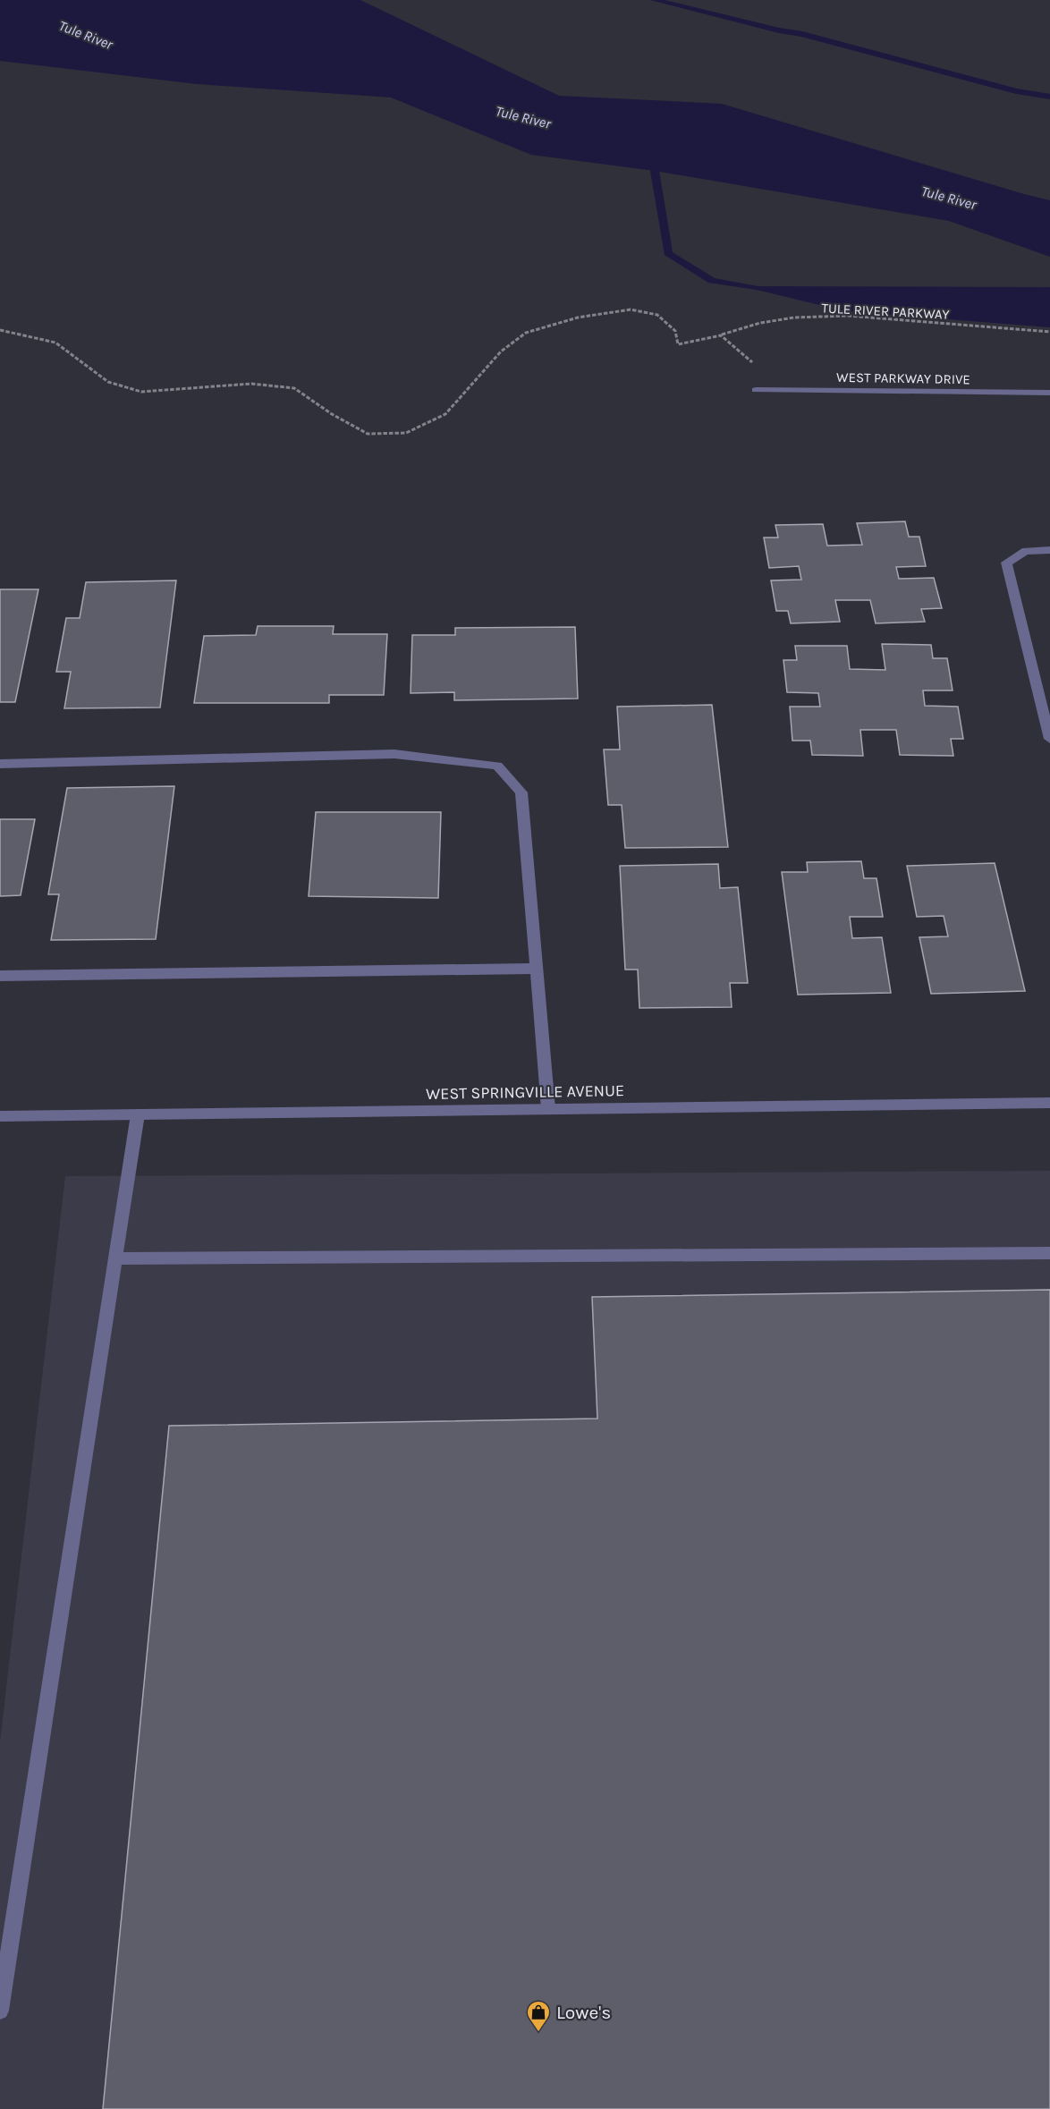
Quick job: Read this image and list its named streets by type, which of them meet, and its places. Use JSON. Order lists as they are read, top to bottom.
{
  "streets": {
    "street": ["WEST PARKWAY DRIVE", "WEST SPRINGVILLE AVENUE"],
    "path": ["TULE RIVER PARKWAY"]
  },
  "water": ["Tule River"],
  "places": {
    "shop": ["Lowe's"]
  }
}
